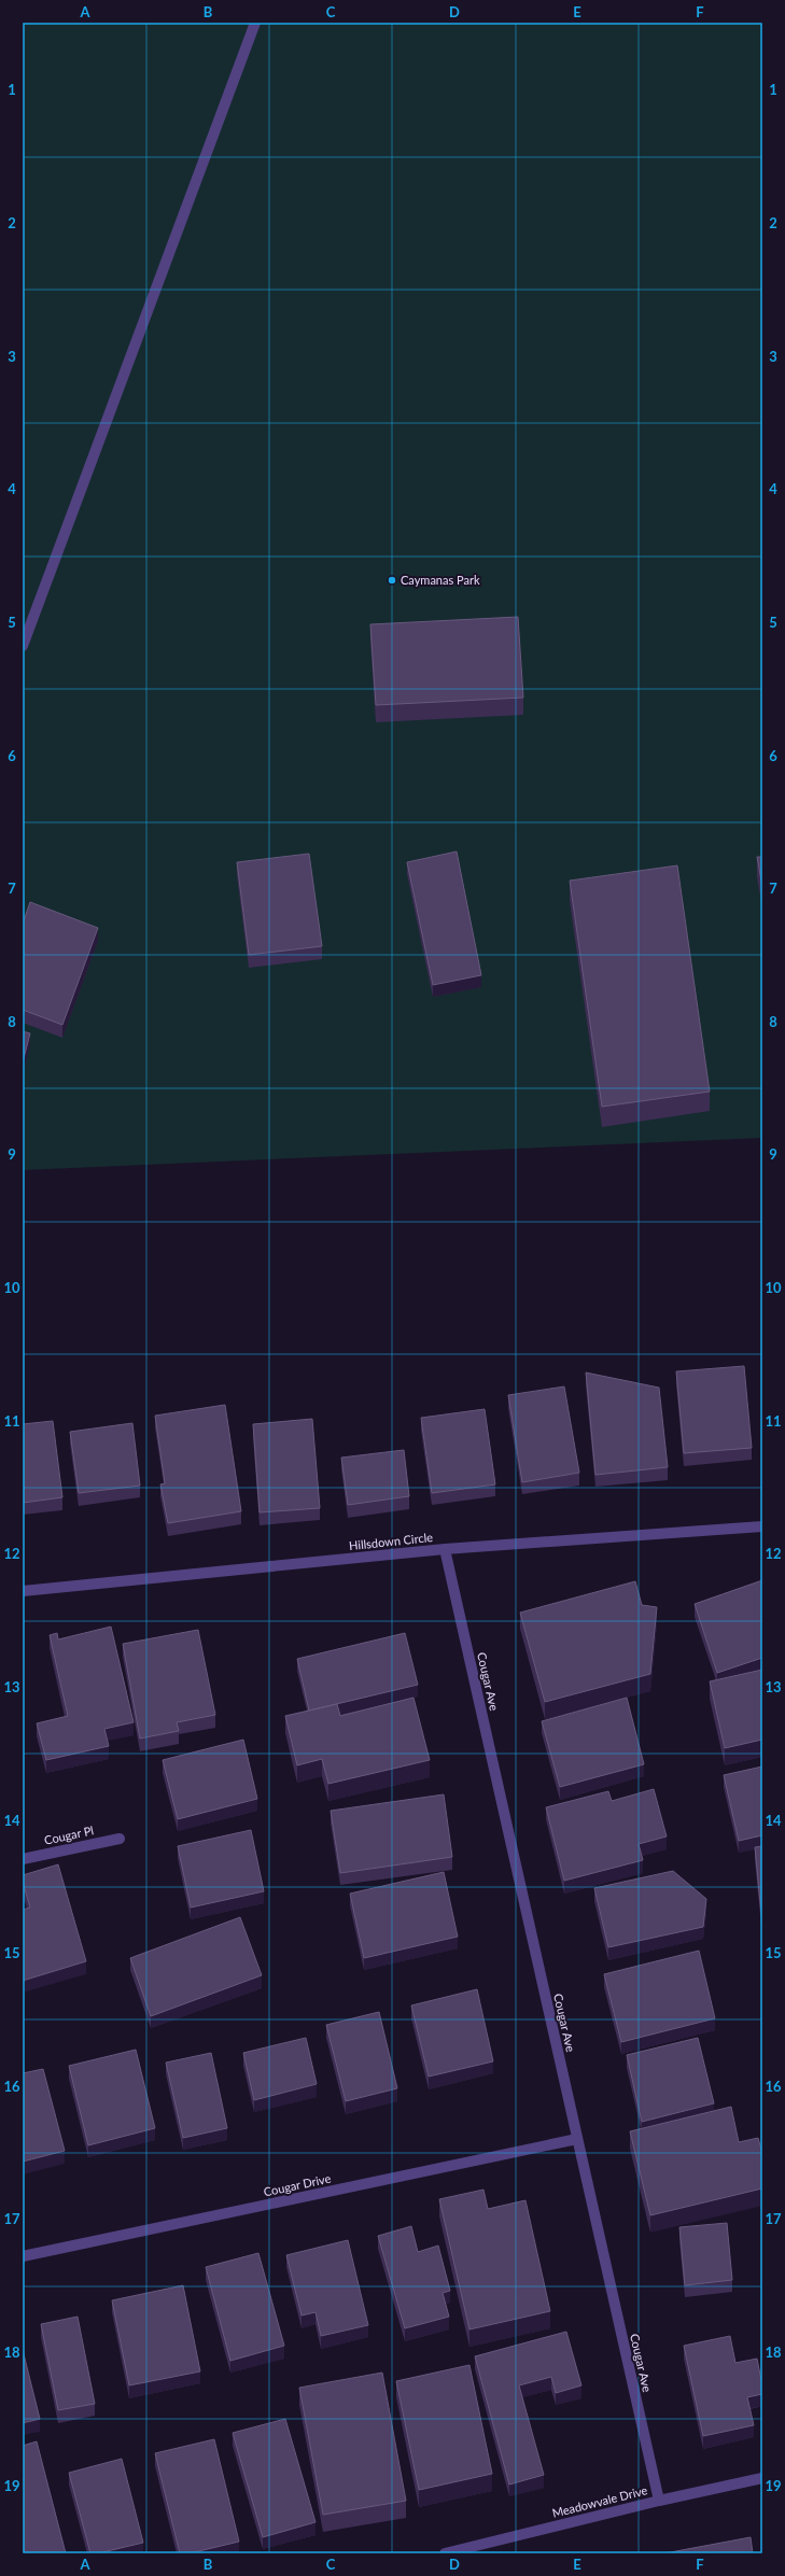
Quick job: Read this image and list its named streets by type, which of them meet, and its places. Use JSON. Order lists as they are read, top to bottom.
{
  "streets": {
    "street": [
      "Hillsdown Circle",
      "Cougar Ave",
      "Cougar Pl",
      "Cougar Drive",
      "Meadowvale Drive"
    ]
  },
  "crossings": [
    ["Hillsdown Circle", "Cougar Ave"],
    ["Cougar Ave", "Cougar Drive"],
    ["Cougar Ave", "Meadowvale Drive"]
  ],
  "places": ["Caymanas Park"],
  "grid": {
    "columns": [
      "A",
      "B",
      "C",
      "D",
      "E",
      "F"
    ],
    "rows": [
      "1",
      "2",
      "3",
      "4",
      "5",
      "6",
      "7",
      "8",
      "9",
      "10",
      "11",
      "12",
      "13",
      "14",
      "15",
      "16",
      "17",
      "18",
      "19"
    ]
  }
}
